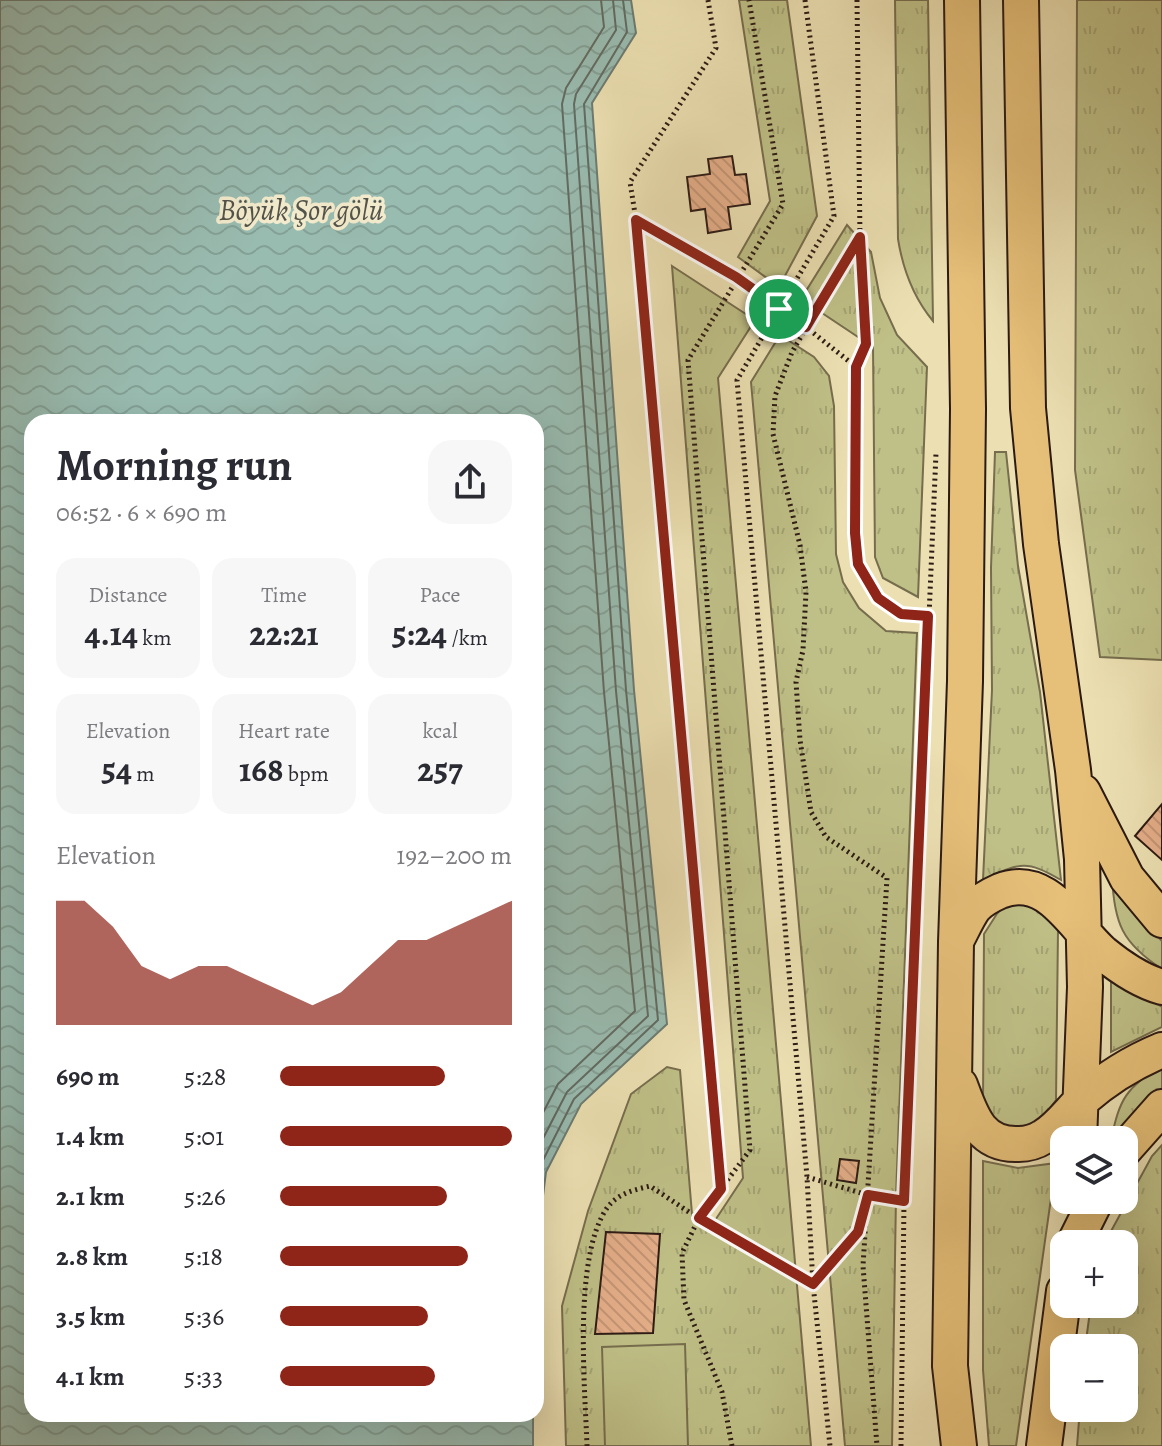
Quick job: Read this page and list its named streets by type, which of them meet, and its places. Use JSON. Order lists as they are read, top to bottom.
{
  "water": ["Böyük Şor gölü"],
  "page": {
    "heading": ["Morning run", "06:52 · 6 × 690 m"],
    "stats": [
      ["Distance", "4.14 km"],
      ["Time", "22:21"],
      ["Pace", "5:24 /km"],
      ["Elevation", "54 m"],
      ["Heart rate", "168 bpm"],
      ["kcal", "257"]
    ],
    "chart": ["Elevation", "192–200 m"],
    "list": [
      {
        "name": "690 m",
        "note": "5:28"
      },
      {
        "name": "1.4 km",
        "note": "5:01"
      },
      {
        "name": "2.1 km",
        "note": "5:26"
      },
      {
        "name": "2.8 km",
        "note": "5:18"
      },
      {
        "name": "3.5 km",
        "note": "5:36"
      },
      {
        "name": "4.1 km",
        "note": "5:33"
      }
    ],
    "map_buttons": ["+", "−"]
  }
}
